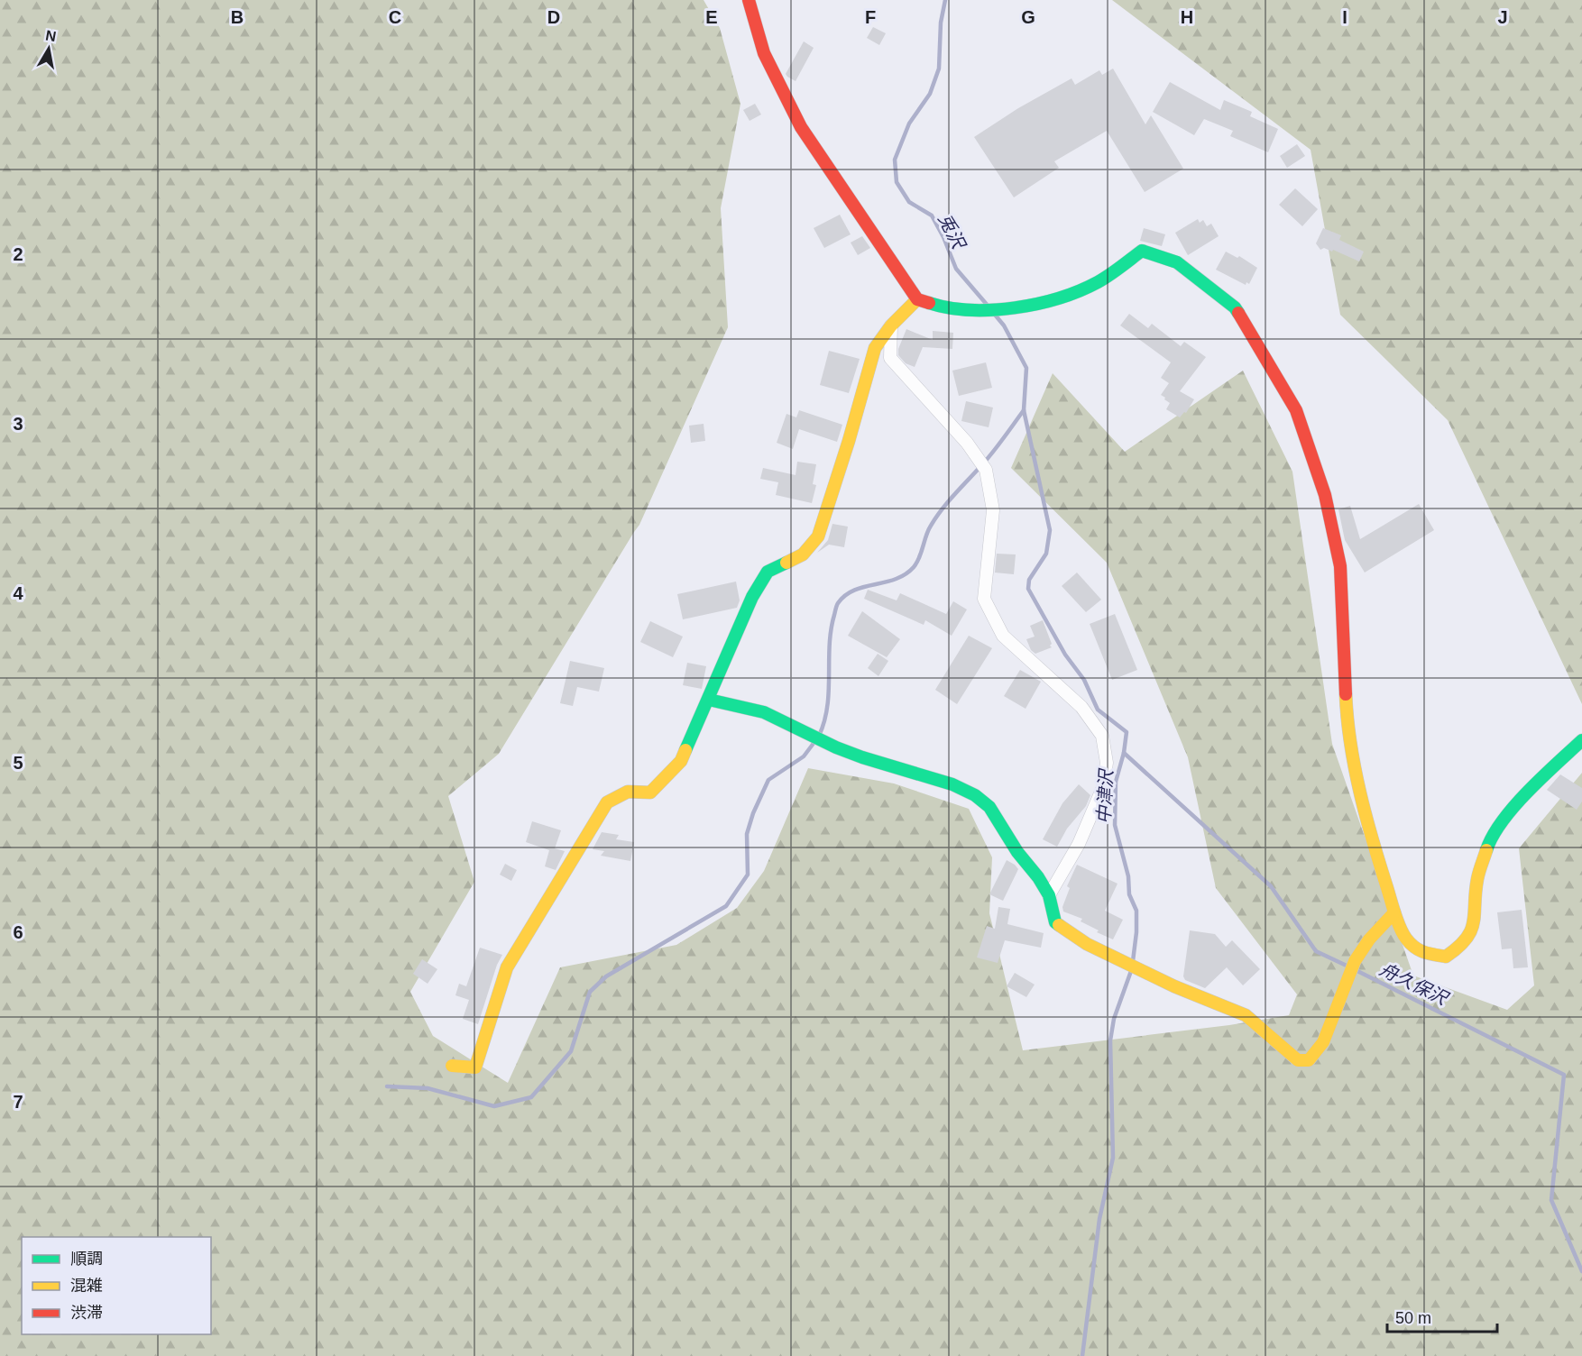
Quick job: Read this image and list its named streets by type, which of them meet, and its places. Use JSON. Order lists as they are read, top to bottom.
{
  "water": ["兎沢", "中津沢", "舟久保沢"],
  "legend": ["順調", "混雑", "渋滞"],
  "scale_bar": "50 m",
  "north": "top",
  "grid": {
    "columns": [
      "B",
      "C",
      "D",
      "E",
      "F",
      "G",
      "H",
      "I",
      "J"
    ],
    "rows": [
      "2",
      "3",
      "4",
      "5",
      "6",
      "7"
    ]
  }
}
